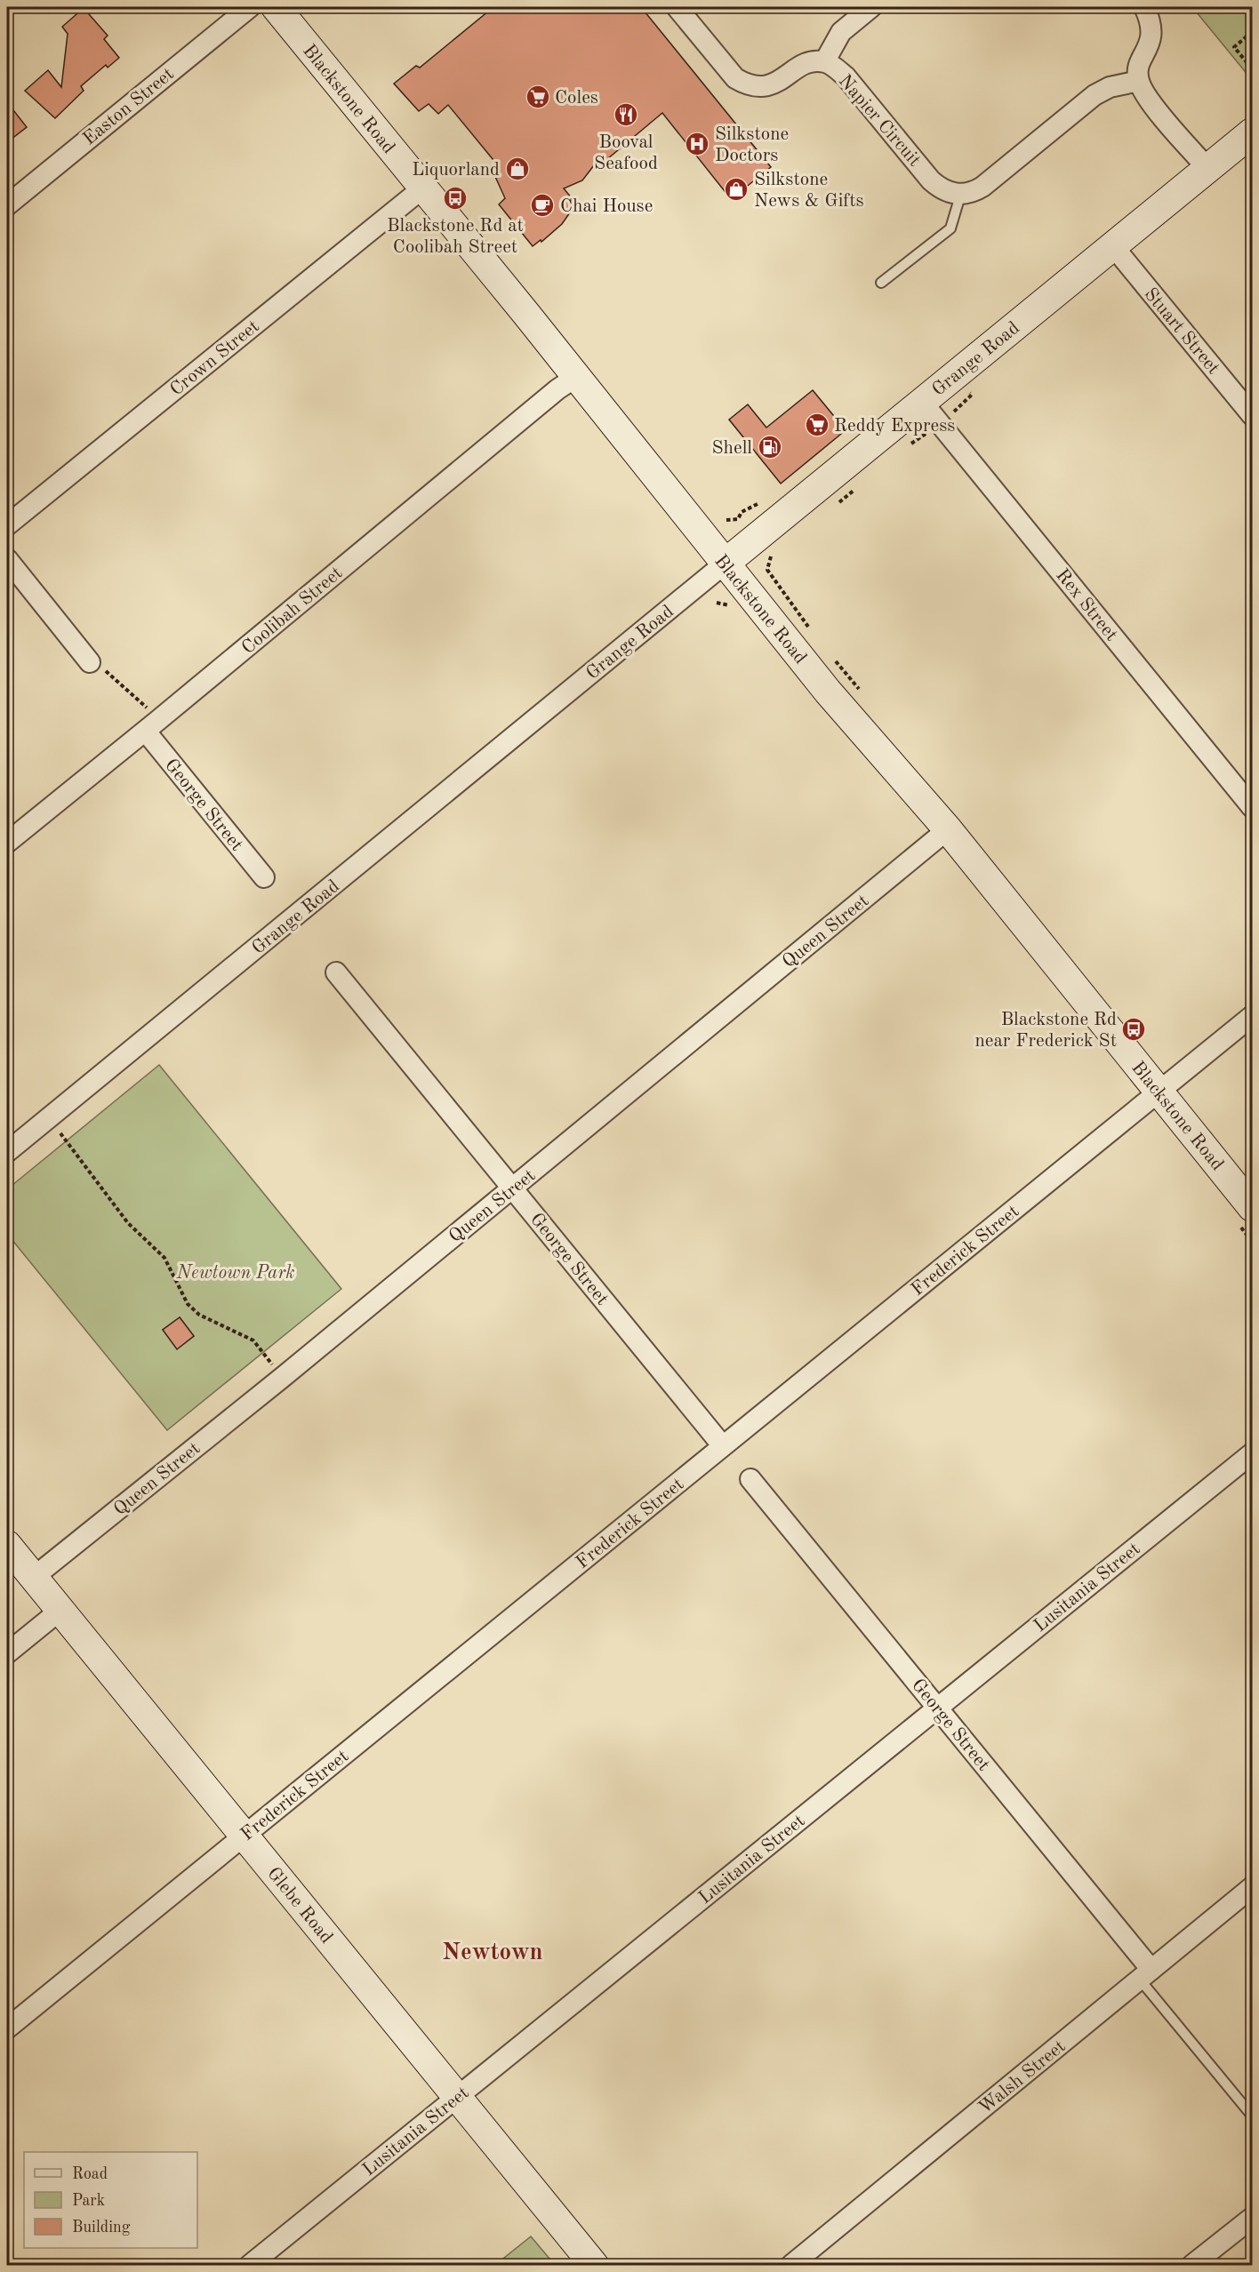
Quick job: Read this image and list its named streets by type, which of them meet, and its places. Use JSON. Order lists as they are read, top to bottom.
{
  "streets": {
    "main road": ["Blackstone Road", "Grange Road", "Glebe Road"],
    "street": [
      "Easton Street",
      "Napier Circuit",
      "Stuart Street",
      "Crown Street",
      "Rex Street",
      "Coolibah Street",
      "George Street",
      "Queen Street",
      "Frederick Street",
      "Lusitania Street",
      "Walsh Street"
    ]
  },
  "crossings": [
    ["Blackstone Road", "Crown Street"],
    ["Blackstone Road", "Grange Road"],
    ["Blackstone Road", "Coolibah Street"],
    ["Blackstone Road", "Queen Street"],
    ["Blackstone Road", "Frederick Street"],
    ["Stuart Street", "Grange Road"],
    ["Grange Road", "Rex Street"],
    ["Coolibah Street", "George Street"],
    ["George Street", "Queen Street"],
    ["George Street", "Frederick Street"],
    ["George Street", "Lusitania Street"],
    ["George Street", "Walsh Street"],
    ["Queen Street", "Glebe Road"],
    ["Frederick Street", "Glebe Road"],
    ["Lusitania Street", "Glebe Road"]
  ],
  "districts": ["Newtown"],
  "parks": ["Newtown Park"],
  "places": {
    "supermarket": ["Coles", "Reddy Express"],
    "restaurant": ["Booval Seafood"],
    "hospital": ["Silkstone Doctors"],
    "shop": ["Liquorland", "Silkstone News & Gifts"],
    "bus stop": ["Blackstone Rd at Coolibah Street", "Blackstone Rd near Frederick St"],
    "cafe": ["Chai House"],
    "fuel station": ["Shell"]
  },
  "legend": ["Road", "Park", "Building"]
}
